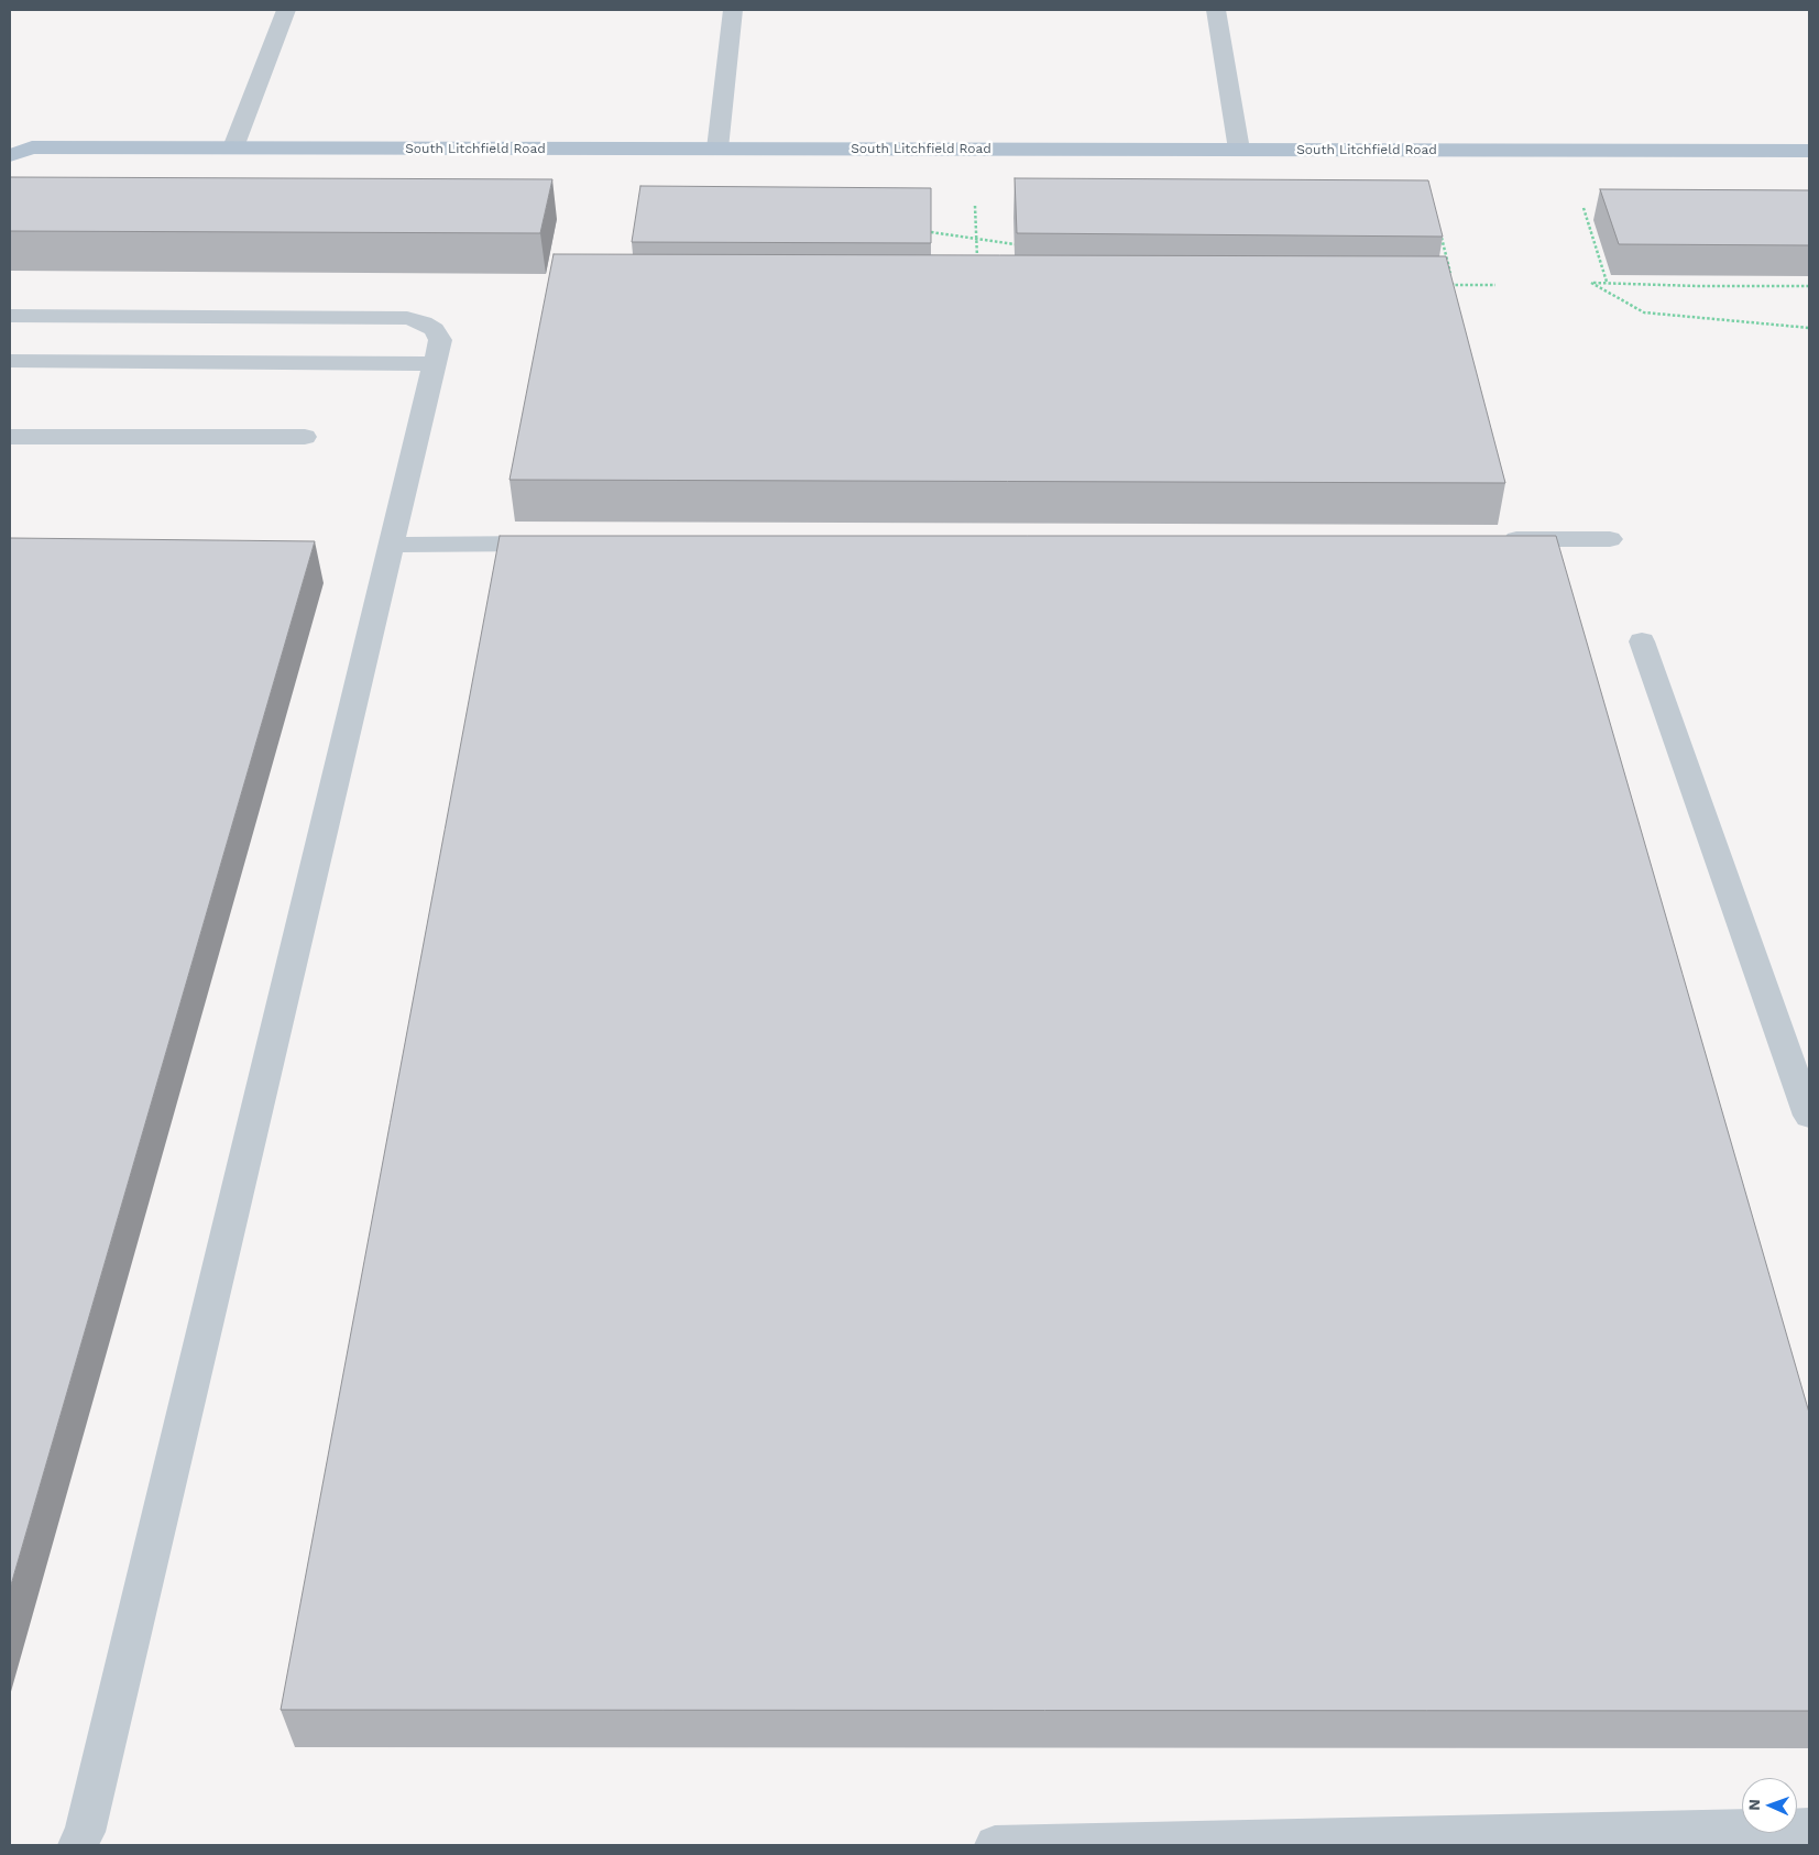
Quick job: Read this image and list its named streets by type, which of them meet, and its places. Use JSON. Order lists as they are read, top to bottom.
{
  "streets": {
    "main road": ["South Litchfield Road"]
  },
  "north": "left"
}
